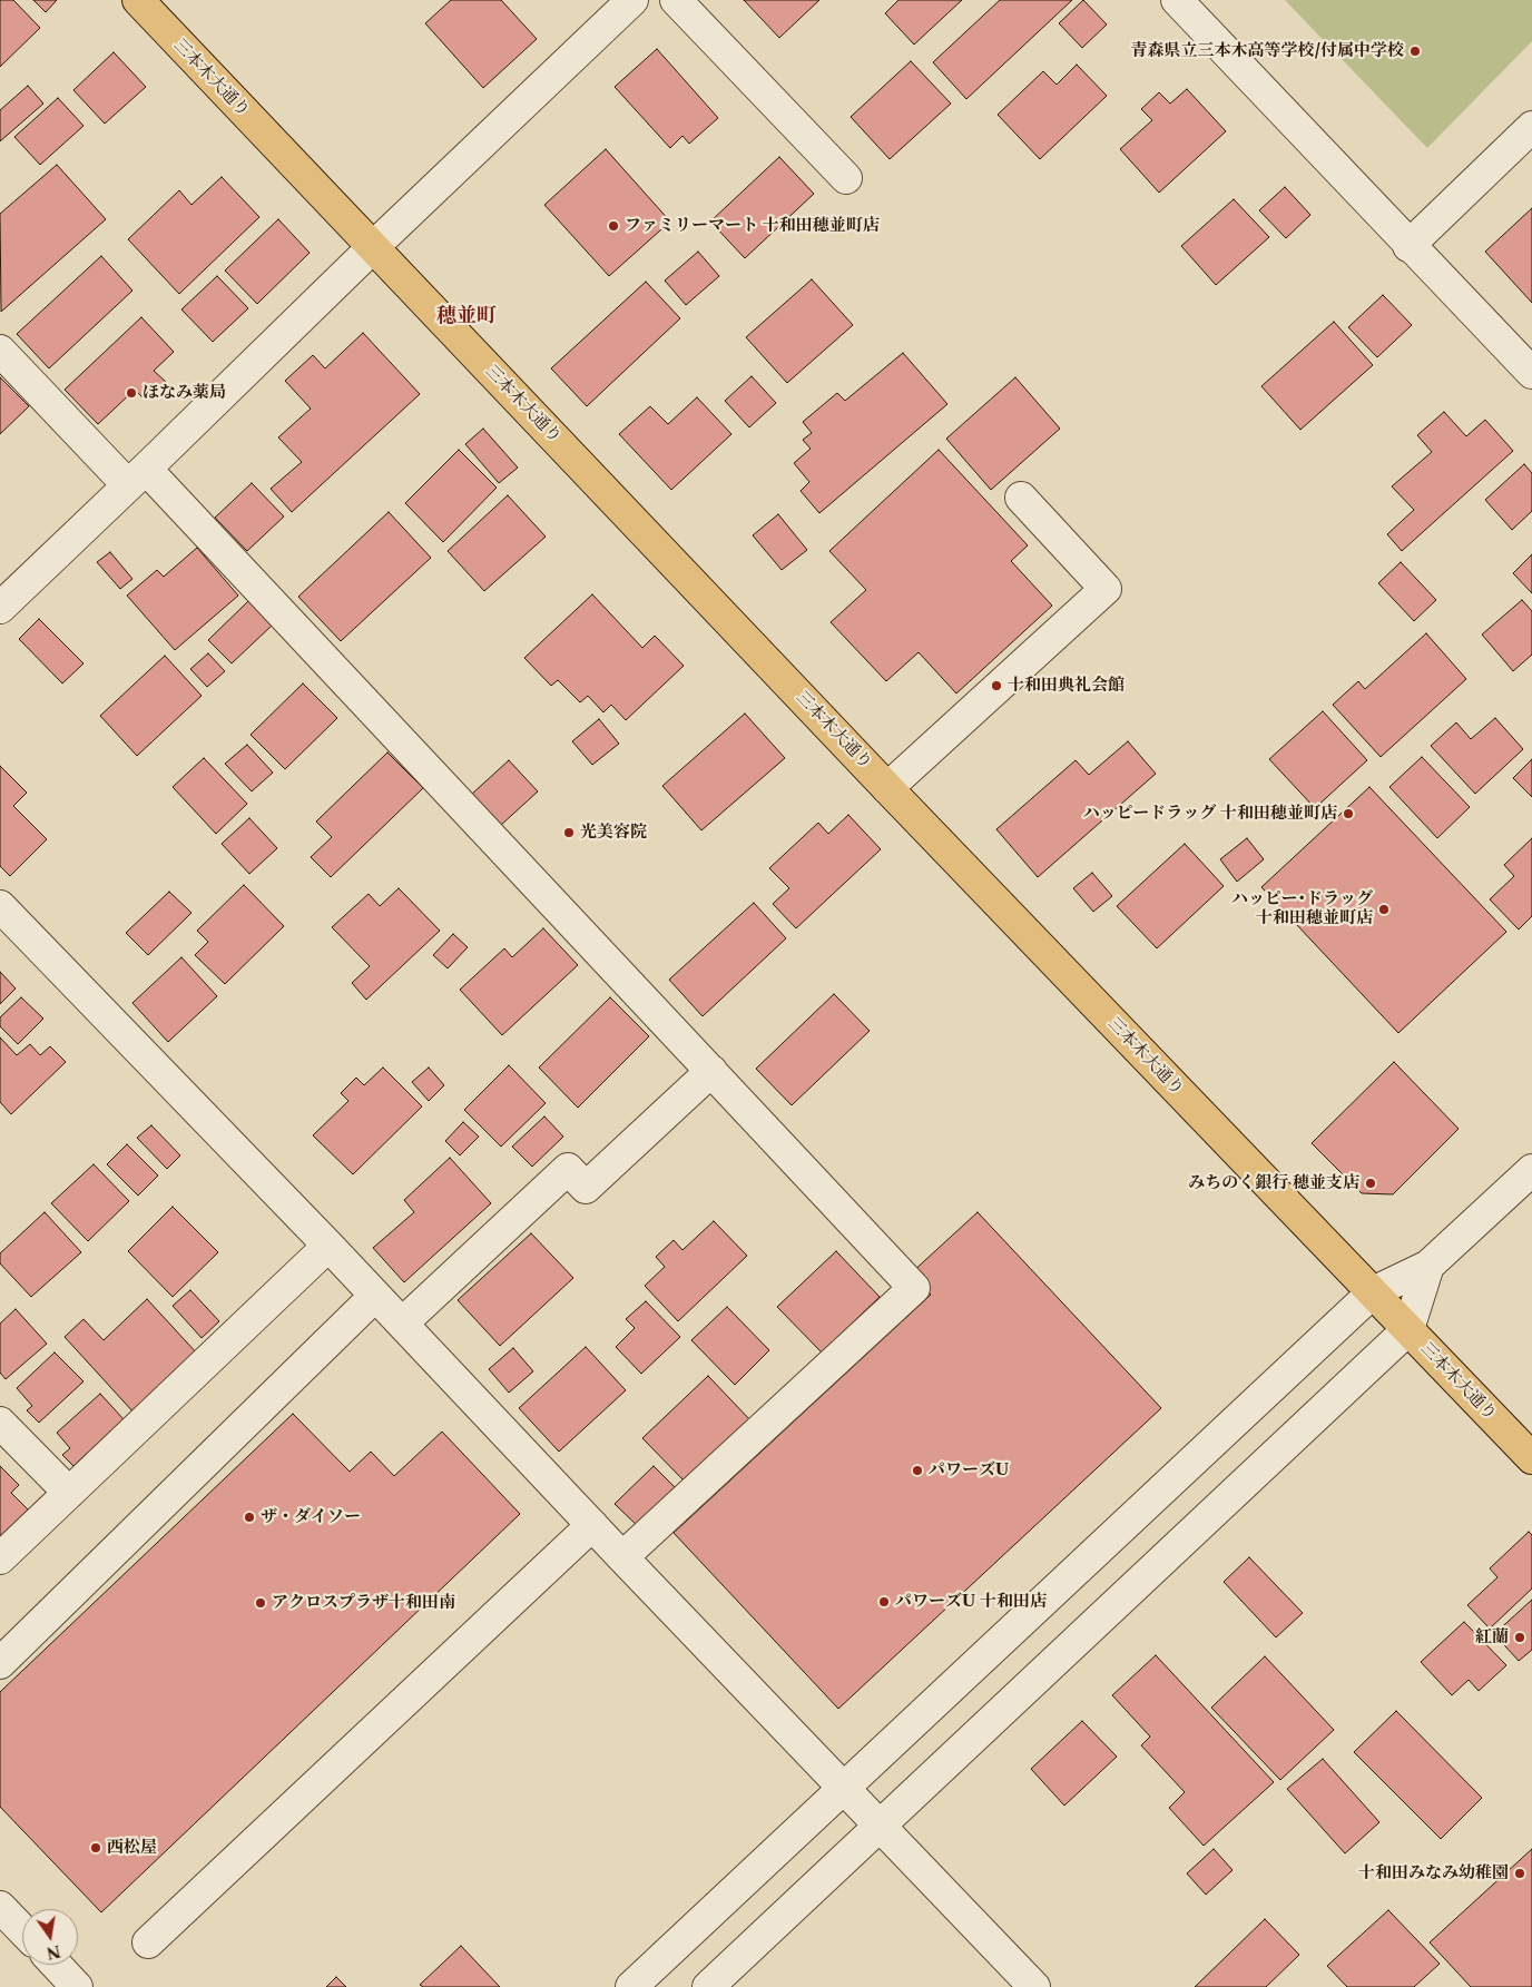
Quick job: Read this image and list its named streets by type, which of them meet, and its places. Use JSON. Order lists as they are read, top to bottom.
{
  "streets": {
    "main road": ["三本木大通り"]
  },
  "districts": ["穂並町"],
  "places": [
    "青森県立三本木高等学校/付属中学校",
    "ファミリーマート 十和田穂並町店",
    "ほなみ薬局",
    "十和田典礼会館",
    "ハッピードラッグ 十和田穂並町店",
    "光美容院",
    "ハッピー･ドラッグ 十和田穂並町店",
    "みちのく銀行 穂並支店",
    "パワーズU",
    "ザ・ダイソー",
    "パワーズU 十和田店",
    "アクロスプラザ十和田南",
    "紅蘭",
    "西松屋",
    "十和田みなみ幼稚園"
  ],
  "north": "bottom"
}
